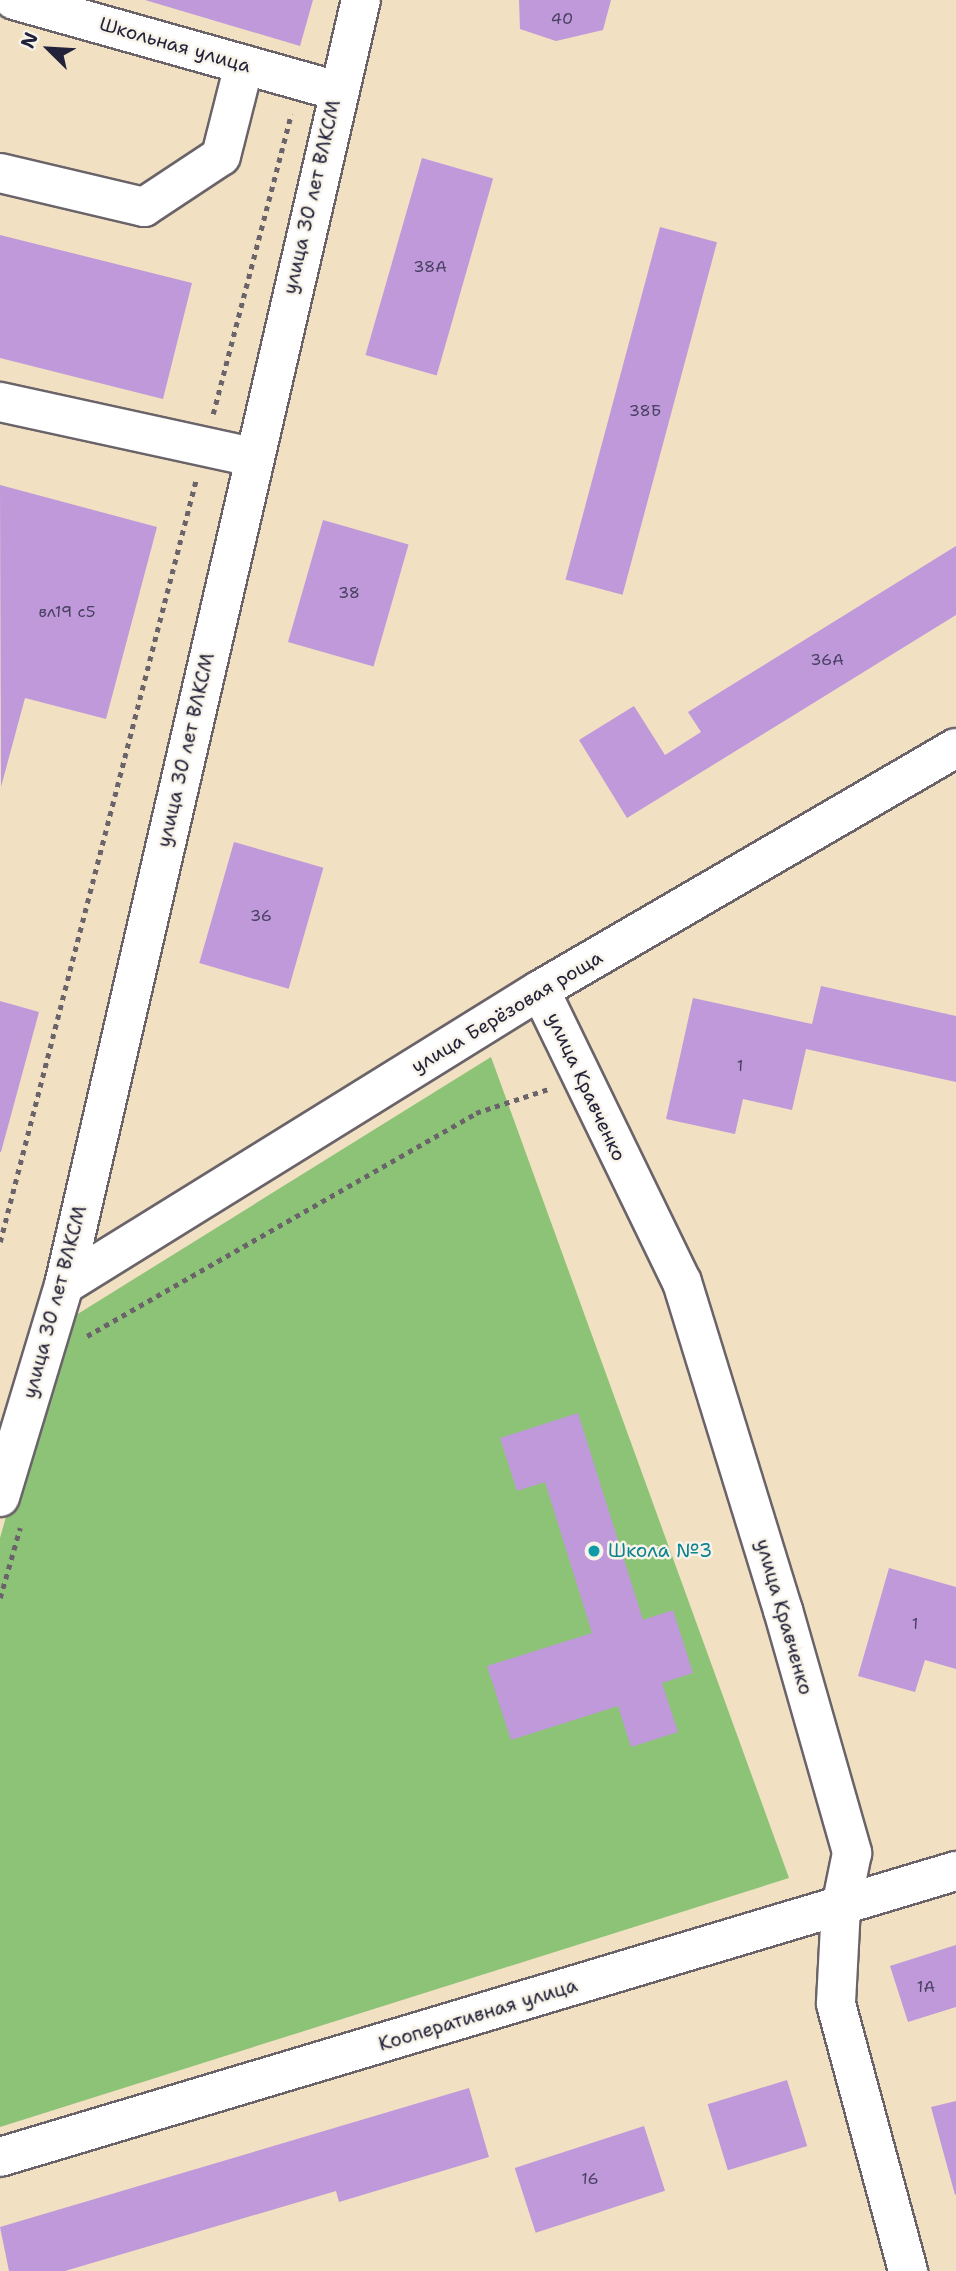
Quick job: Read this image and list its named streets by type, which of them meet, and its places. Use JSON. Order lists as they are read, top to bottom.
{
  "streets": {
    "street": [
      "Школьная улица",
      "улица 30 лет ВЛКСМ",
      "улица Берёзовая роща",
      "улица Кравченко",
      "Кооперативная улица"
    ]
  },
  "crossings": [
    ["Школьная улица", "улица 30 лет ВЛКСМ"],
    ["улица 30 лет ВЛКСМ", "улица Берёзовая роща"],
    ["улица Берёзовая роща", "улица Кравченко"],
    ["улица Кравченко", "Кооперативная улица"]
  ],
  "places": ["Школа №3"],
  "house_numbers": [
    "40",
    "38А",
    "38Б",
    "38",
    "вл19 с5",
    "36А",
    "36",
    "1",
    "1",
    "1А",
    "16"
  ],
  "north": "top left"
}
